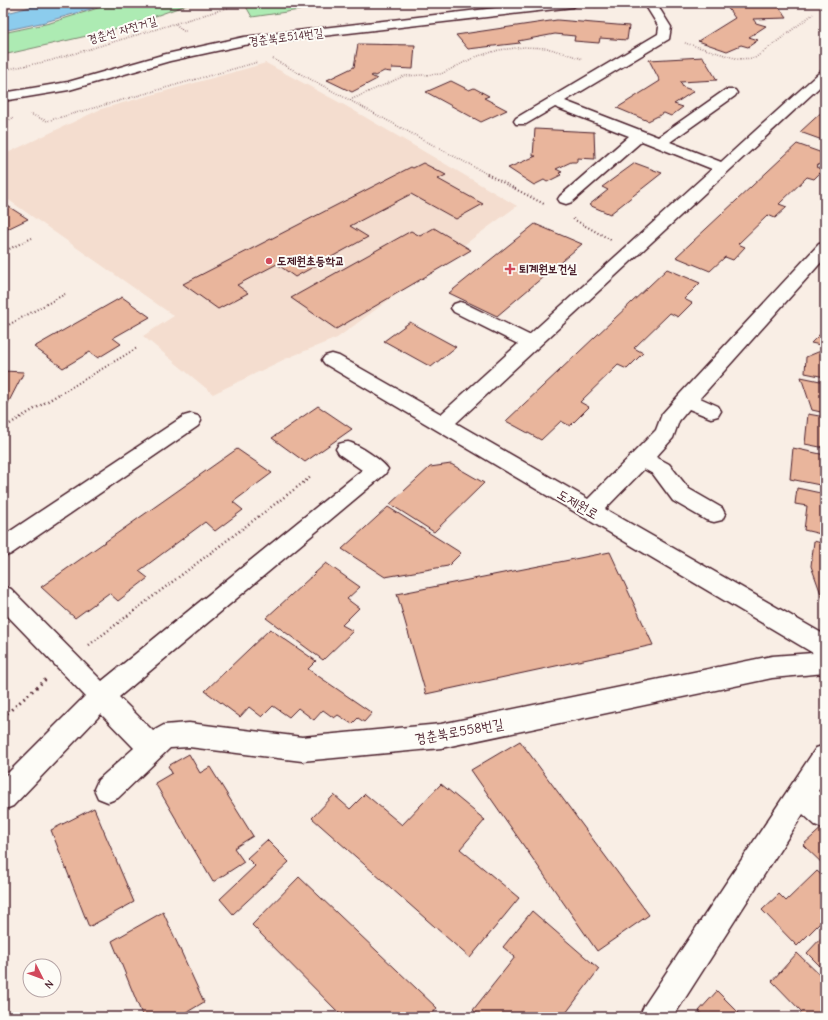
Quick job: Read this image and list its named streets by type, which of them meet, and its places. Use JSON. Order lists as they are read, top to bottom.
{
  "streets": {
    "street": ["경춘북로514번길", "도제원로", "경춘북로558번길"],
    "path": ["경춘선 자전거길"]
  },
  "places": {
    "other": ["도제원초등학교"],
    "health": ["퇴계원보건실"]
  },
  "north": "bottom right"
}
